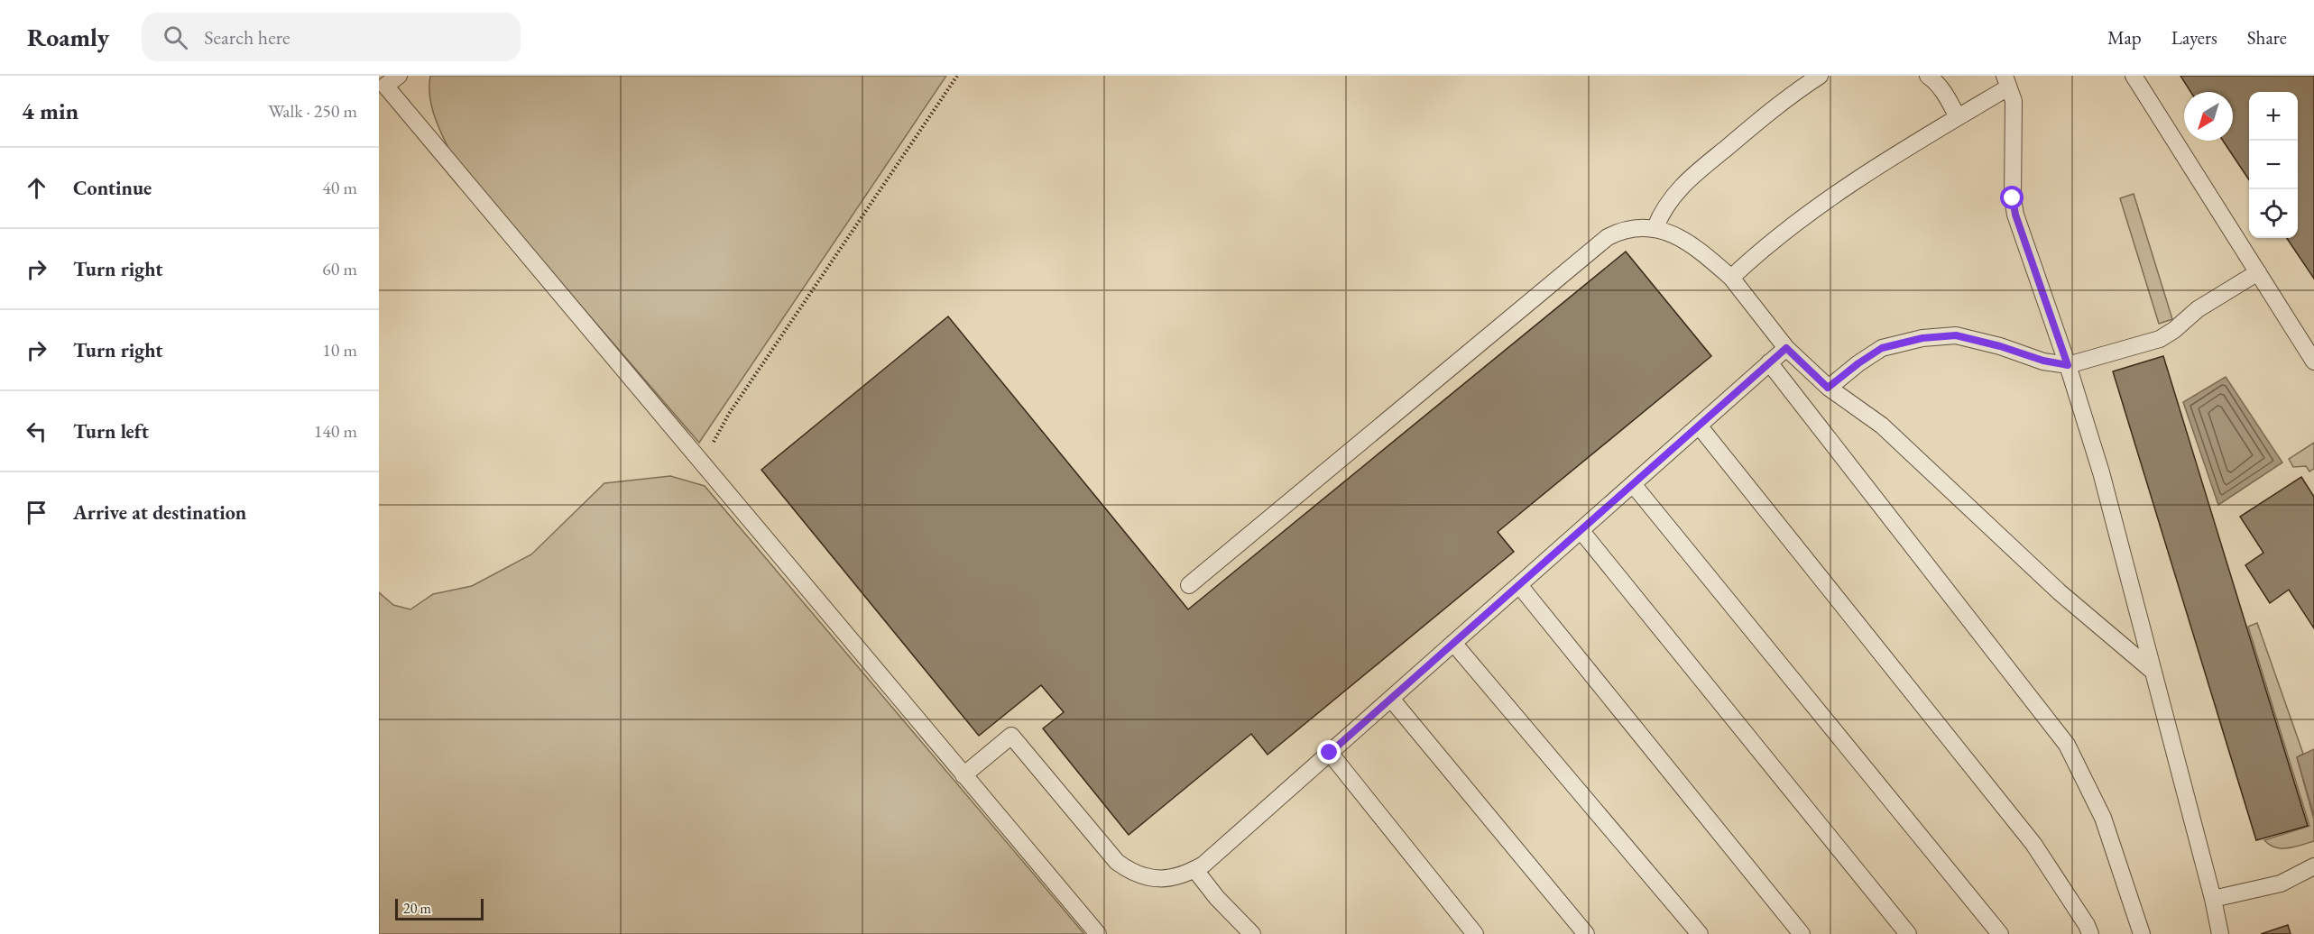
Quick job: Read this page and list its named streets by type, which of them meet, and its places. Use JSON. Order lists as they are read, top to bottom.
{
  "scale_bar": "20 m",
  "north": "bottom left",
  "page": {
    "header": "Roamly",
    "search": "Search here",
    "nav": ["Map", "Layers", "Share"],
    "heading": ["4 min", "Walk · 250 m"],
    "map_buttons": ["+", "−"],
    "list": [
      ["Continue", "40 m"],
      ["Turn right", "60 m"],
      ["Turn right", "10 m"],
      ["Turn left", "140 m"],
      "Arrive at destination"
    ],
    "scale": "20 m"
  }
}
